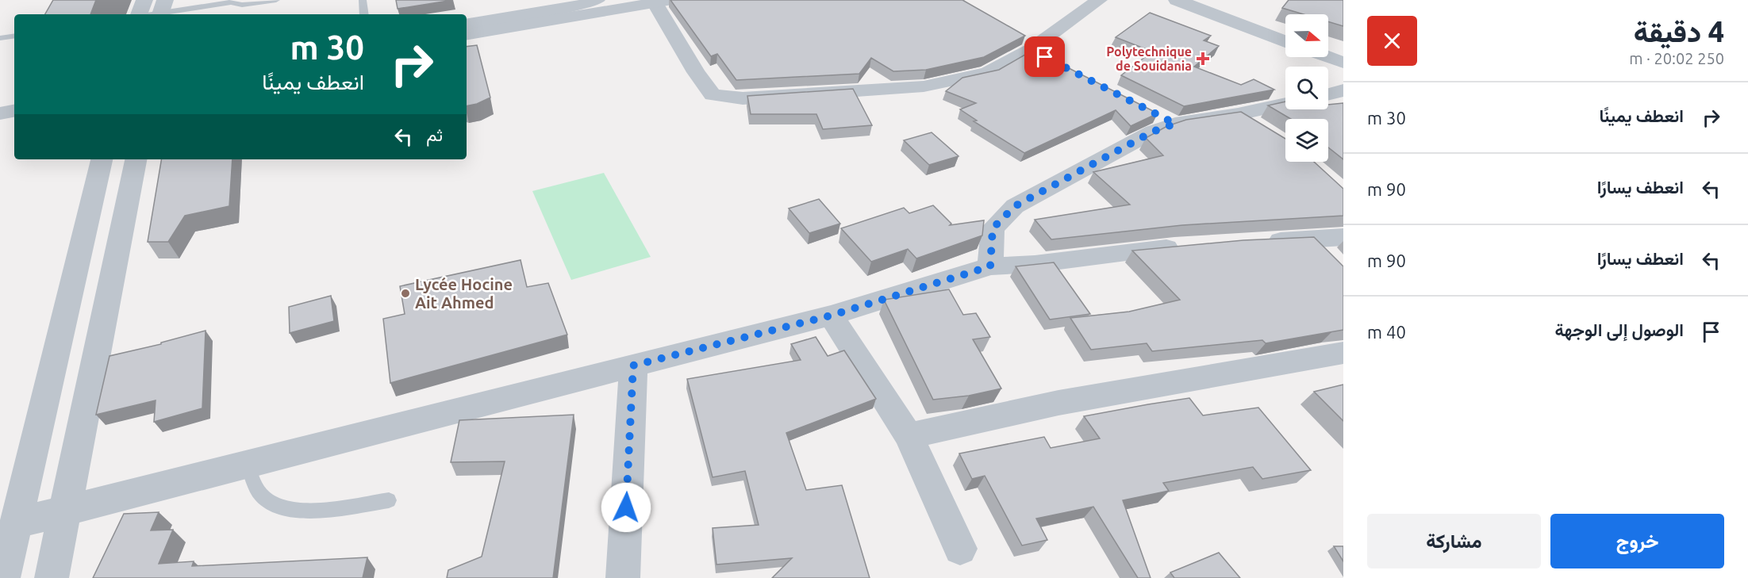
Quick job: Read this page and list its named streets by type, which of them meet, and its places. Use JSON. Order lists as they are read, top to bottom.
{
  "places": {
    "health": ["Polytechnique de Souidania"],
    "other": ["Lycée Hocine Ait Ahmed"]
  },
  "north": "right",
  "page": {
    "heading": ["4 دقيقة", "250 m · 20:02"],
    "turn": ["30 m", "انعطف يمينًا"],
    "list": [
      {
        "name": "انعطف يمينًا",
        "value": "30 m"
      },
      {
        "name": "انعطف يسارًا",
        "value": "90 m"
      },
      {
        "name": "انعطف يسارًا",
        "value": "90 m"
      },
      {
        "name": "الوصول إلى الوجهة",
        "value": "40 m"
      }
    ],
    "then": "ثم",
    "buttons": ["خروج", "مشاركة"]
  }
}
